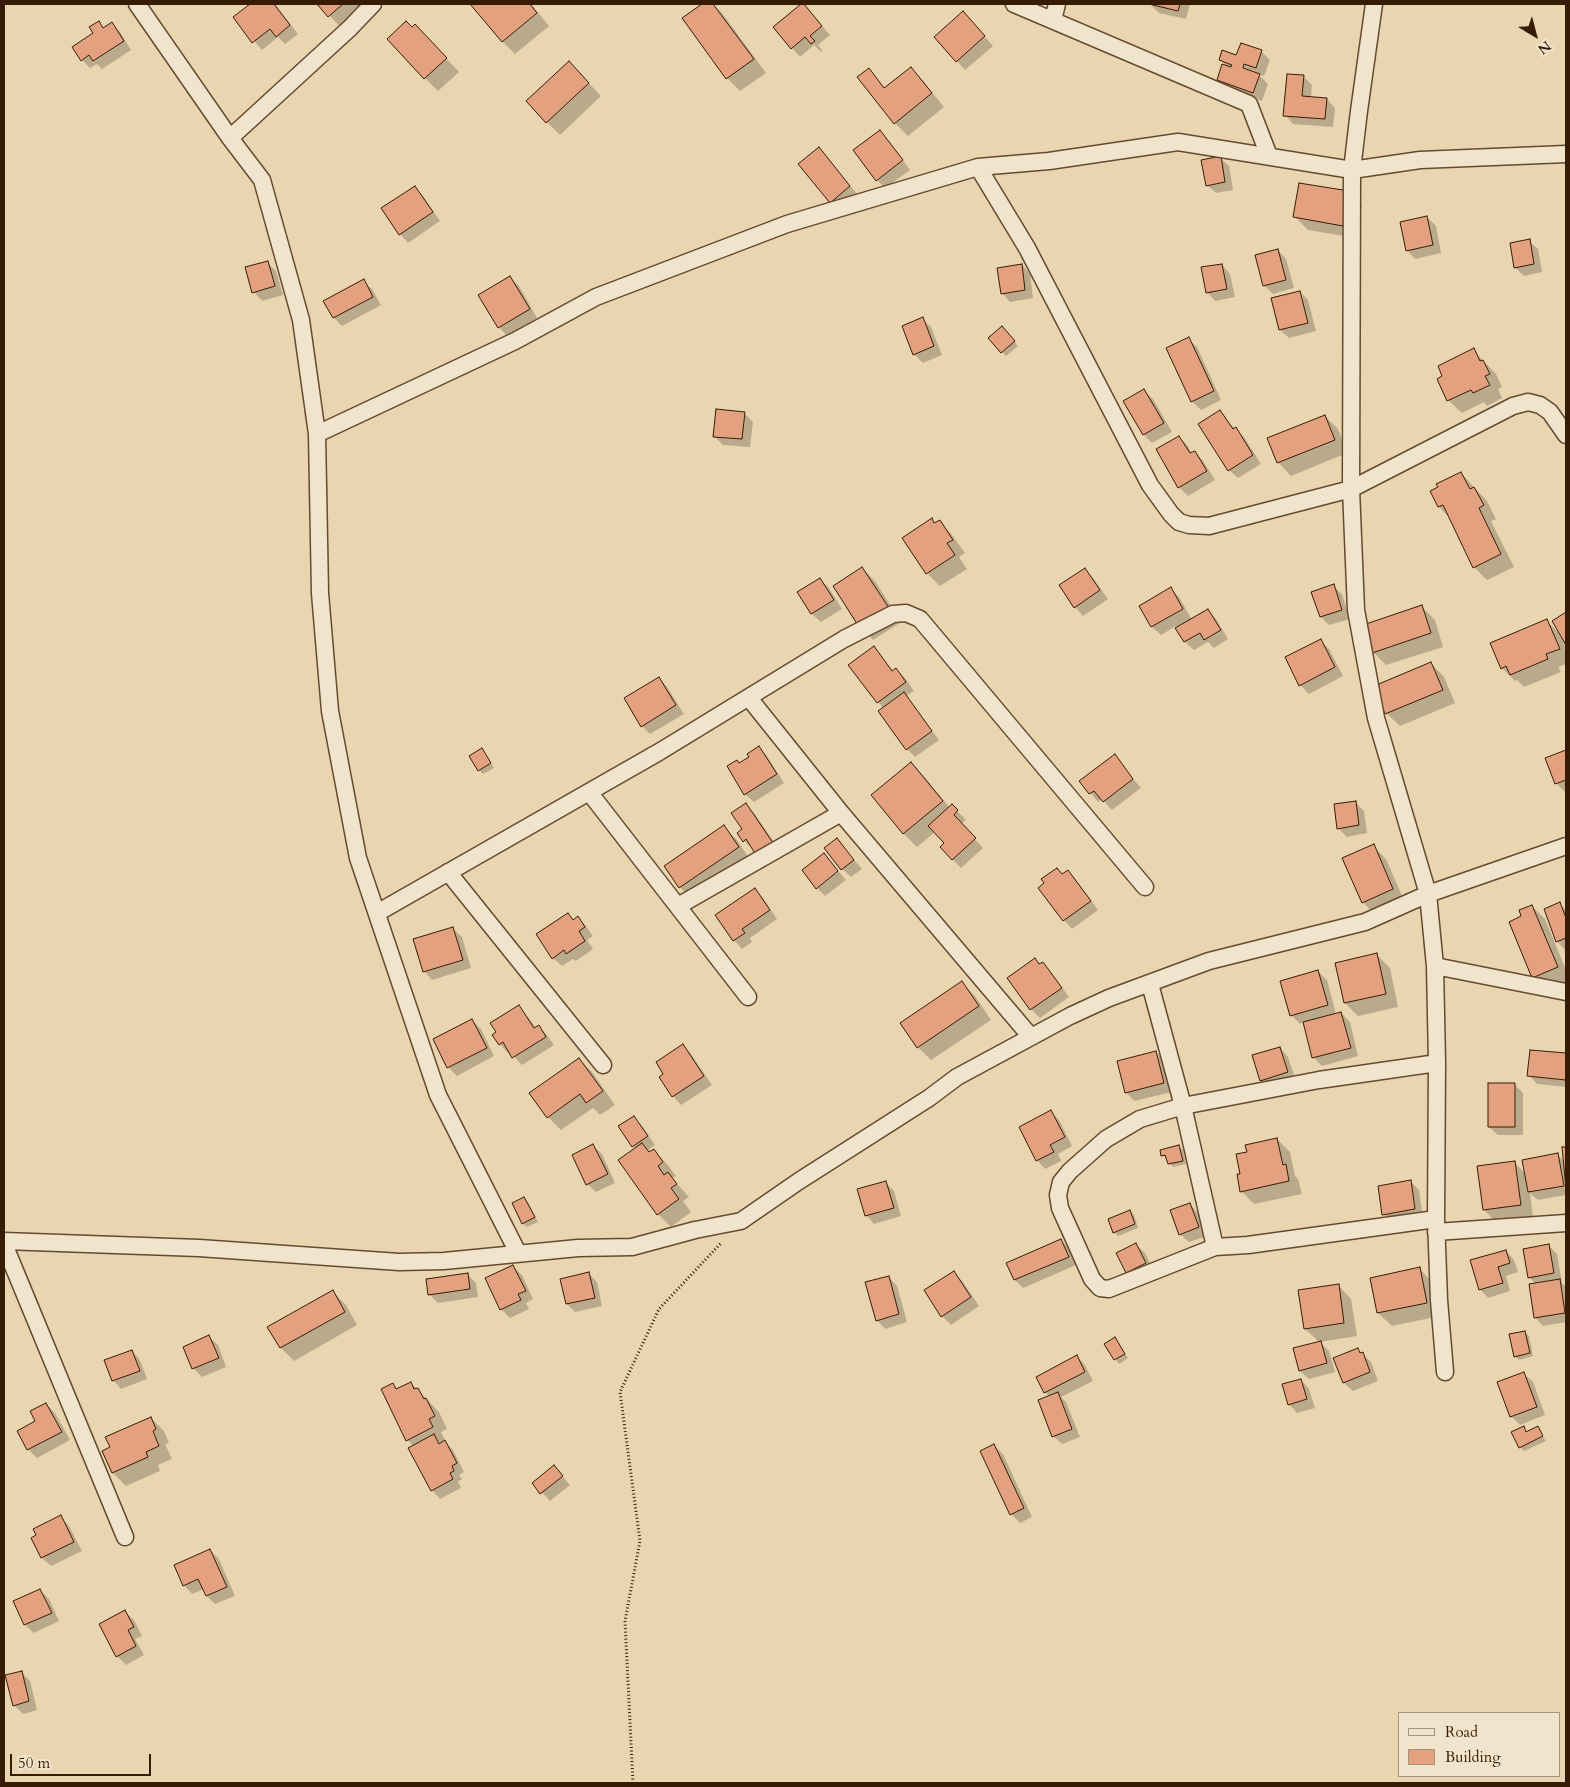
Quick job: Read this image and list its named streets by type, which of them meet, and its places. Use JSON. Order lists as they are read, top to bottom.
{
  "legend": ["Road", "Building"],
  "scale_bar": "50 m",
  "north": "bottom right"
}
